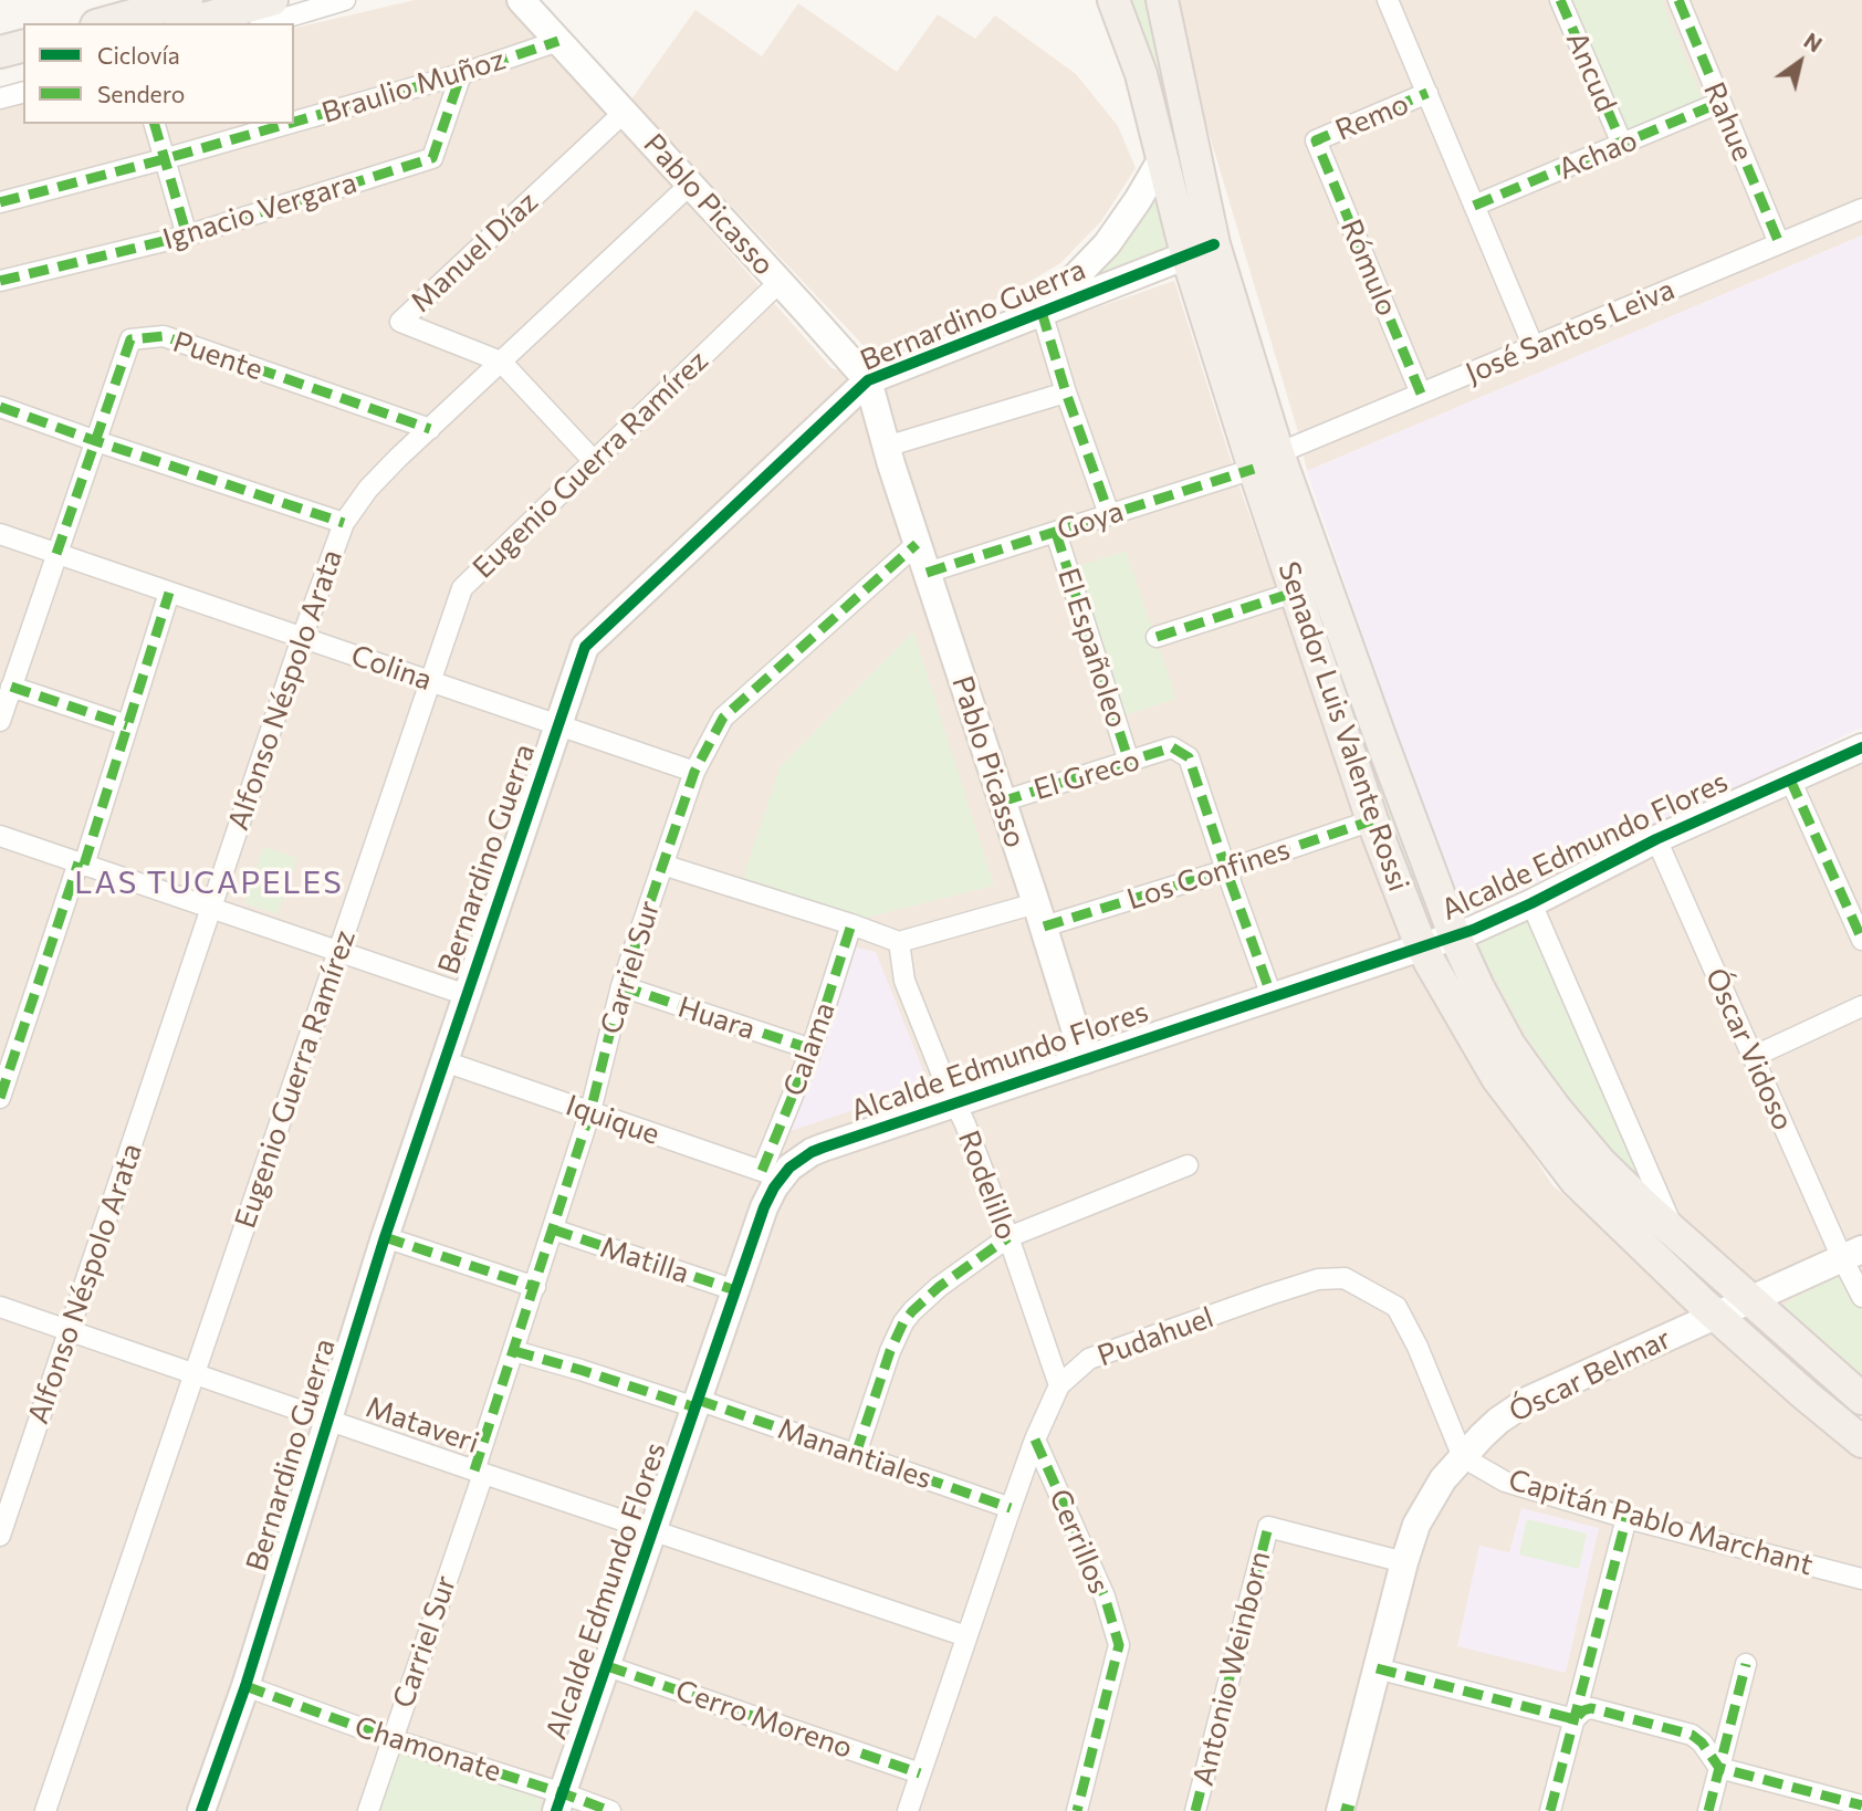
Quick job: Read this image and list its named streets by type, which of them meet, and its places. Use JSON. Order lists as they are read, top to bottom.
{
  "streets": {
    "main road": ["Senador Luis Valente Rossi"],
    "street": [
      "Ancud",
      "Braulio Muñoz",
      "Remo",
      "Rahue",
      "Achao",
      "Pablo Picasso",
      "Ignacio Vergara",
      "Manuel Díaz",
      "Rómulo",
      "Bernardino Guerra",
      "José Santos Leiva",
      "Puente",
      "Eugenio Guerra Ramírez",
      "Goya",
      "El Españoleo",
      "Colina",
      "Alfonso Néspolo Arata",
      "El Greco",
      "Alcalde Edmundo Flores",
      "Los Confines",
      "Carriel Sur",
      "Huara",
      "Calama",
      "Óscar Vidoso",
      "Iquique",
      "Rodelillo",
      "Matilla",
      "Pudahuel",
      "Óscar Belmar",
      "Mataveri",
      "Manantiales",
      "Capitán Pablo Marchant",
      "Cerrillos",
      "Antonio Weinborn",
      "Cerro Moreno",
      "Chamonate"
    ]
  },
  "crossings": [
    ["Ancud", "Achao"],
    ["Braulio Muñoz", "Pablo Picasso"],
    ["Braulio Muñoz", "Ignacio Vergara"],
    ["Remo", "Rómulo"],
    ["Rahue", "Achao"],
    ["Rahue", "José Santos Leiva"],
    ["Pablo Picasso", "Manuel Díaz"],
    ["Pablo Picasso", "Bernardino Guerra"],
    ["Pablo Picasso", "Eugenio Guerra Ramírez"],
    ["Pablo Picasso", "Goya"],
    ["Pablo Picasso", "Alfonso Néspolo Arata"],
    ["Pablo Picasso", "El Greco"],
    ["Pablo Picasso", "Alcalde Edmundo Flores"],
    ["Pablo Picasso", "Los Confines"],
    ["Pablo Picasso", "Carriel Sur"],
    ["Manuel Díaz", "Eugenio Guerra Ramírez"],
    ["Manuel Díaz", "Alfonso Néspolo Arata"],
    ["Rómulo", "José Santos Leiva"],
    ["Bernardino Guerra", "Colina"],
    ["Bernardino Guerra", "Senador Luis Valente Rossi"],
    ["Bernardino Guerra", "Iquique"],
    ["Bernardino Guerra", "Mataveri"],
    ["Bernardino Guerra", "Chamonate"],
    ["José Santos Leiva", "Goya"],
    ["José Santos Leiva", "Senador Luis Valente Rossi"],
    ["Puente", "Colina"],
    ["Puente", "Alfonso Néspolo Arata"],
    ["Eugenio Guerra Ramírez", "Colina"],
    ["Eugenio Guerra Ramírez", "Mataveri"],
    ["Goya", "El Españoleo"],
    ["Goya", "Senador Luis Valente Rossi"],
    ["El Españoleo", "El Greco"],
    ["Colina", "Alfonso Néspolo Arata"],
    ["Colina", "Carriel Sur"],
    ["Alfonso Néspolo Arata", "Mataveri"],
    ["Senador Luis Valente Rossi", "Alcalde Edmundo Flores"],
    ["Senador Luis Valente Rossi", "Los Confines"],
    ["Senador Luis Valente Rossi", "Óscar Belmar"],
    ["El Greco", "Los Confines"],
    ["Alcalde Edmundo Flores", "Calama"],
    ["Alcalde Edmundo Flores", "Óscar Vidoso"],
    ["Alcalde Edmundo Flores", "Iquique"],
    ["Alcalde Edmundo Flores", "Rodelillo"],
    ["Alcalde Edmundo Flores", "Matilla"],
    ["Alcalde Edmundo Flores", "Mataveri"],
    ["Alcalde Edmundo Flores", "Manantiales"],
    ["Alcalde Edmundo Flores", "Cerro Moreno"],
    ["Alcalde Edmundo Flores", "Chamonate"],
    ["Carriel Sur", "Huara"],
    ["Carriel Sur", "Iquique"],
    ["Carriel Sur", "Matilla"],
    ["Carriel Sur", "Mataveri"],
    ["Carriel Sur", "Manantiales"],
    ["Carriel Sur", "Chamonate"],
    ["Huara", "Calama"],
    ["Calama", "Iquique"],
    ["Óscar Vidoso", "Óscar Belmar"],
    ["Rodelillo", "Pudahuel"],
    ["Pudahuel", "Óscar Belmar"],
    ["Pudahuel", "Mataveri"],
    ["Pudahuel", "Manantiales"],
    ["Pudahuel", "Capitán Pablo Marchant"],
    ["Pudahuel", "Cerrillos"],
    ["Pudahuel", "Cerro Moreno"],
    ["Óscar Belmar", "Capitán Pablo Marchant"],
    ["Óscar Belmar", "Antonio Weinborn"]
  ],
  "districts": ["LAS TUCAPELES"],
  "legend": ["Ciclovía", "Sendero"],
  "north": "top right"
}
